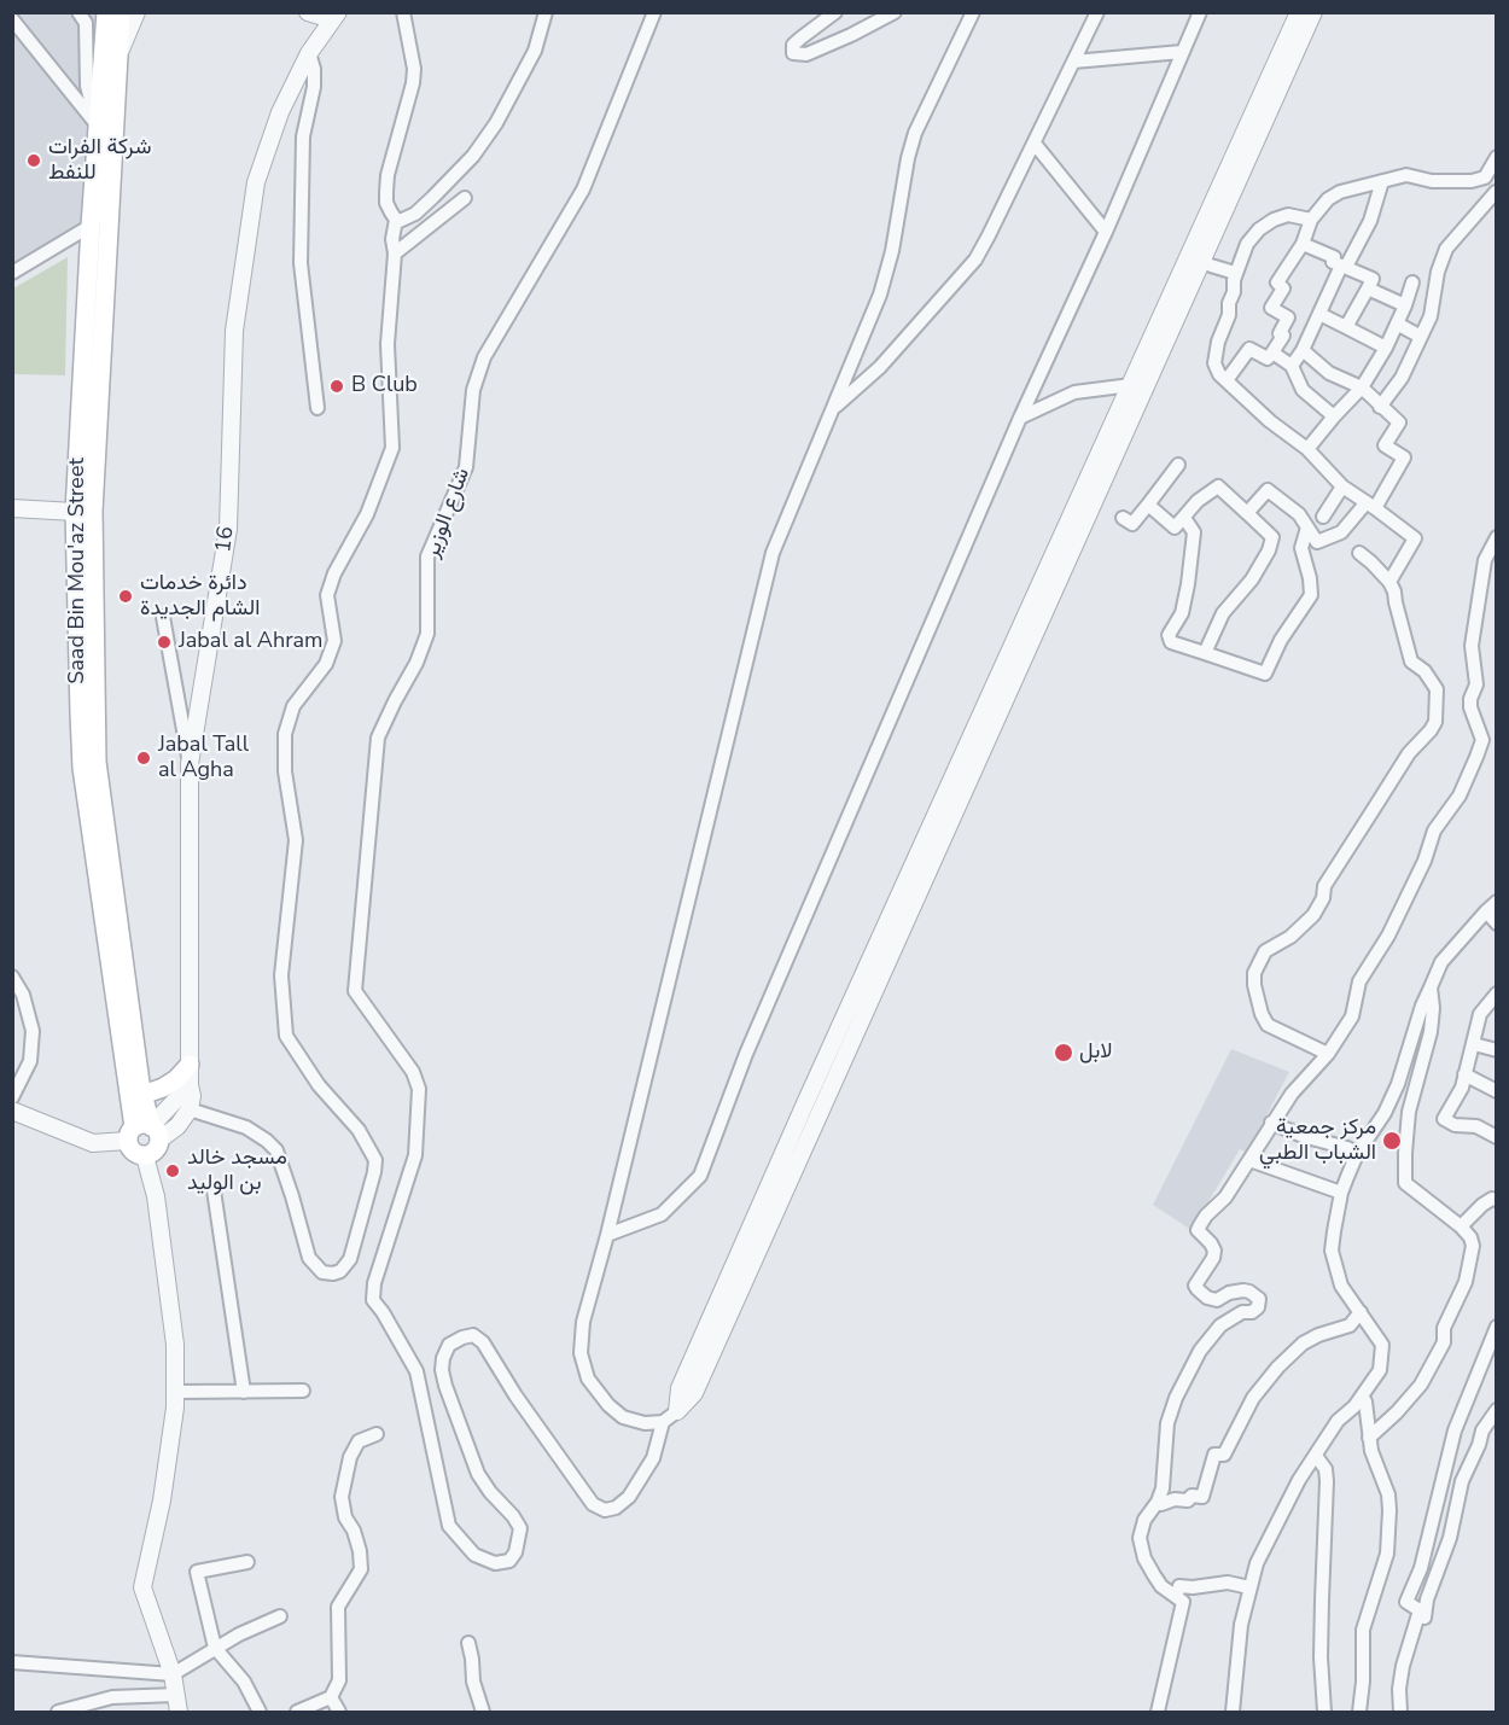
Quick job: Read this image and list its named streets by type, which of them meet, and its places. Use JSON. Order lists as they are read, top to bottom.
{
  "streets": {
    "main road": ["Saad Bin Mou'az Street"],
    "street": ["شارع الوزير", "16"]
  },
  "places": [
    "شركة الفرات للنفط",
    "B Club",
    "دائرة خدمات الشام الجديدة",
    "Jabal al Ahram",
    "Jabal Tall al Agha",
    "لابل",
    "مركز جمعية الشباب الطبي",
    "مسجد خالد بن الوليد"
  ]
}
